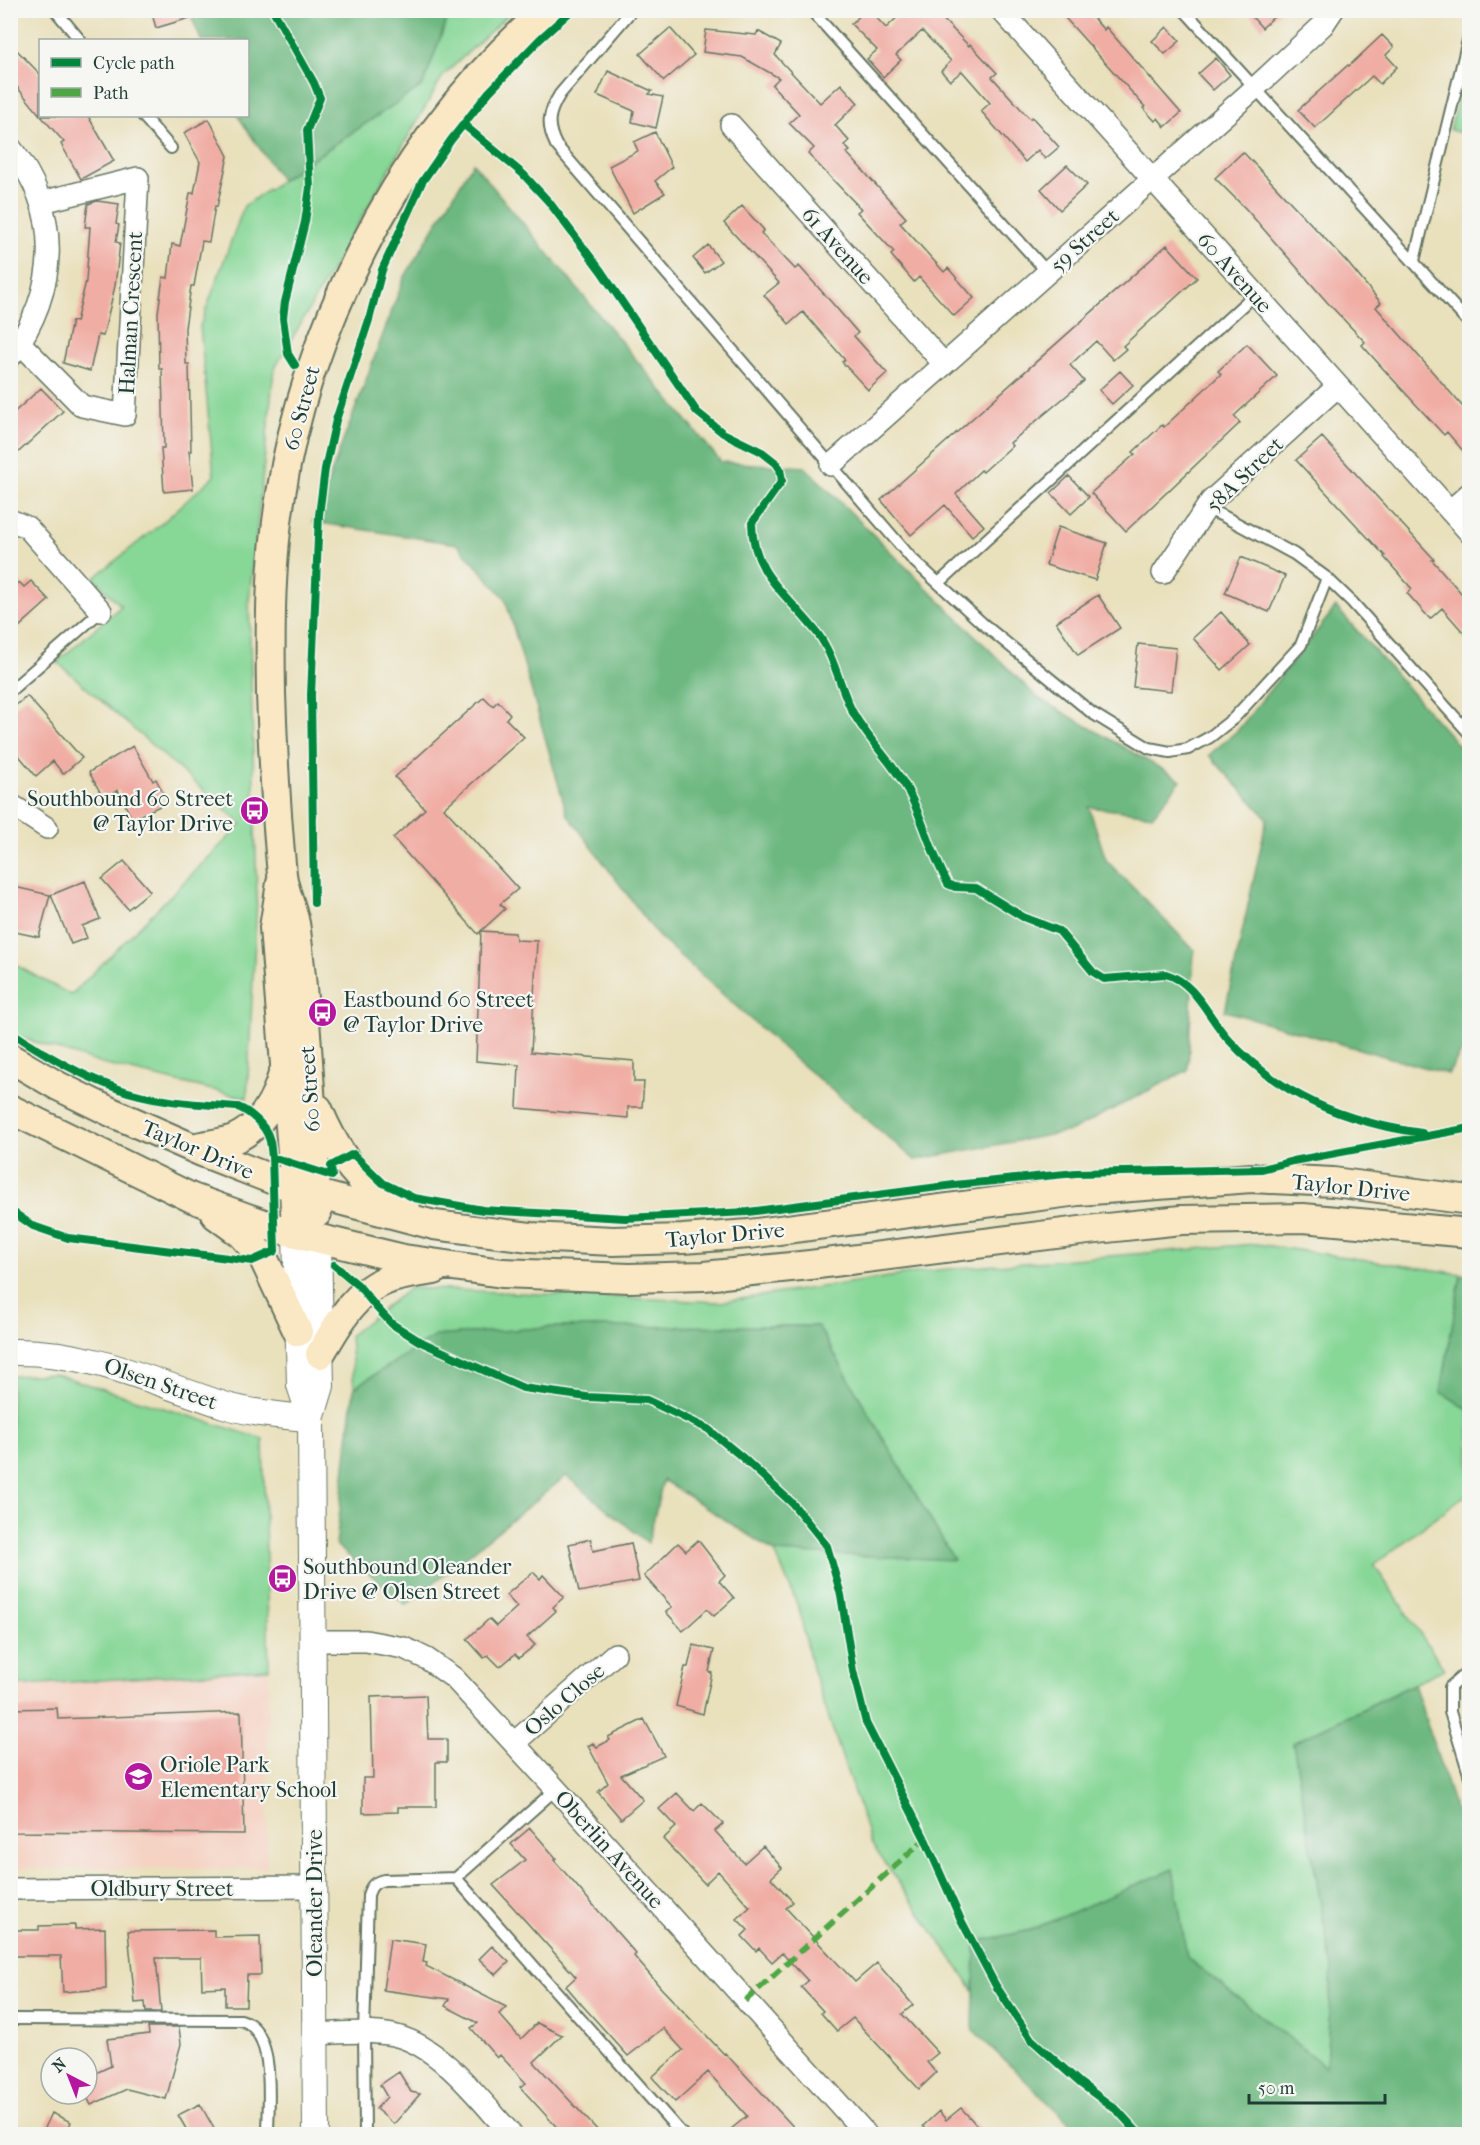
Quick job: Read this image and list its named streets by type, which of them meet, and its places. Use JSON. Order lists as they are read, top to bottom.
{
  "streets": {
    "main road": ["60 Street", "Taylor Drive"],
    "street": [
      "59 Street",
      "61 Avenue",
      "60 Avenue",
      "Halman Crescent",
      "58A Street",
      "Olsen Street",
      "Oslo Close",
      "Oberlin Avenue",
      "Oldbury Street",
      "Oleander Drive"
    ]
  },
  "crossings": [
    ["59 Street", "61 Avenue"],
    ["59 Street", "60 Avenue"],
    ["60 Avenue", "58A Street"],
    ["60 Street", "Taylor Drive"],
    ["Taylor Drive", "Oleander Drive"],
    ["Olsen Street", "Oleander Drive"],
    ["Oslo Close", "Oberlin Avenue"],
    ["Oberlin Avenue", "Oleander Drive"],
    ["Oldbury Street", "Oleander Drive"]
  ],
  "places": {
    "bus stop": ["Southbound 60 Street @ Taylor Drive", "Eastbound 60 Street @ Taylor Drive", "Southbound Oleander Drive @ Olsen Street"],
    "school or university": ["Oriole Park Elementary School"]
  },
  "legend": ["Cycle path", "Path"],
  "scale_bar": "50 m",
  "north": "top left"
}
